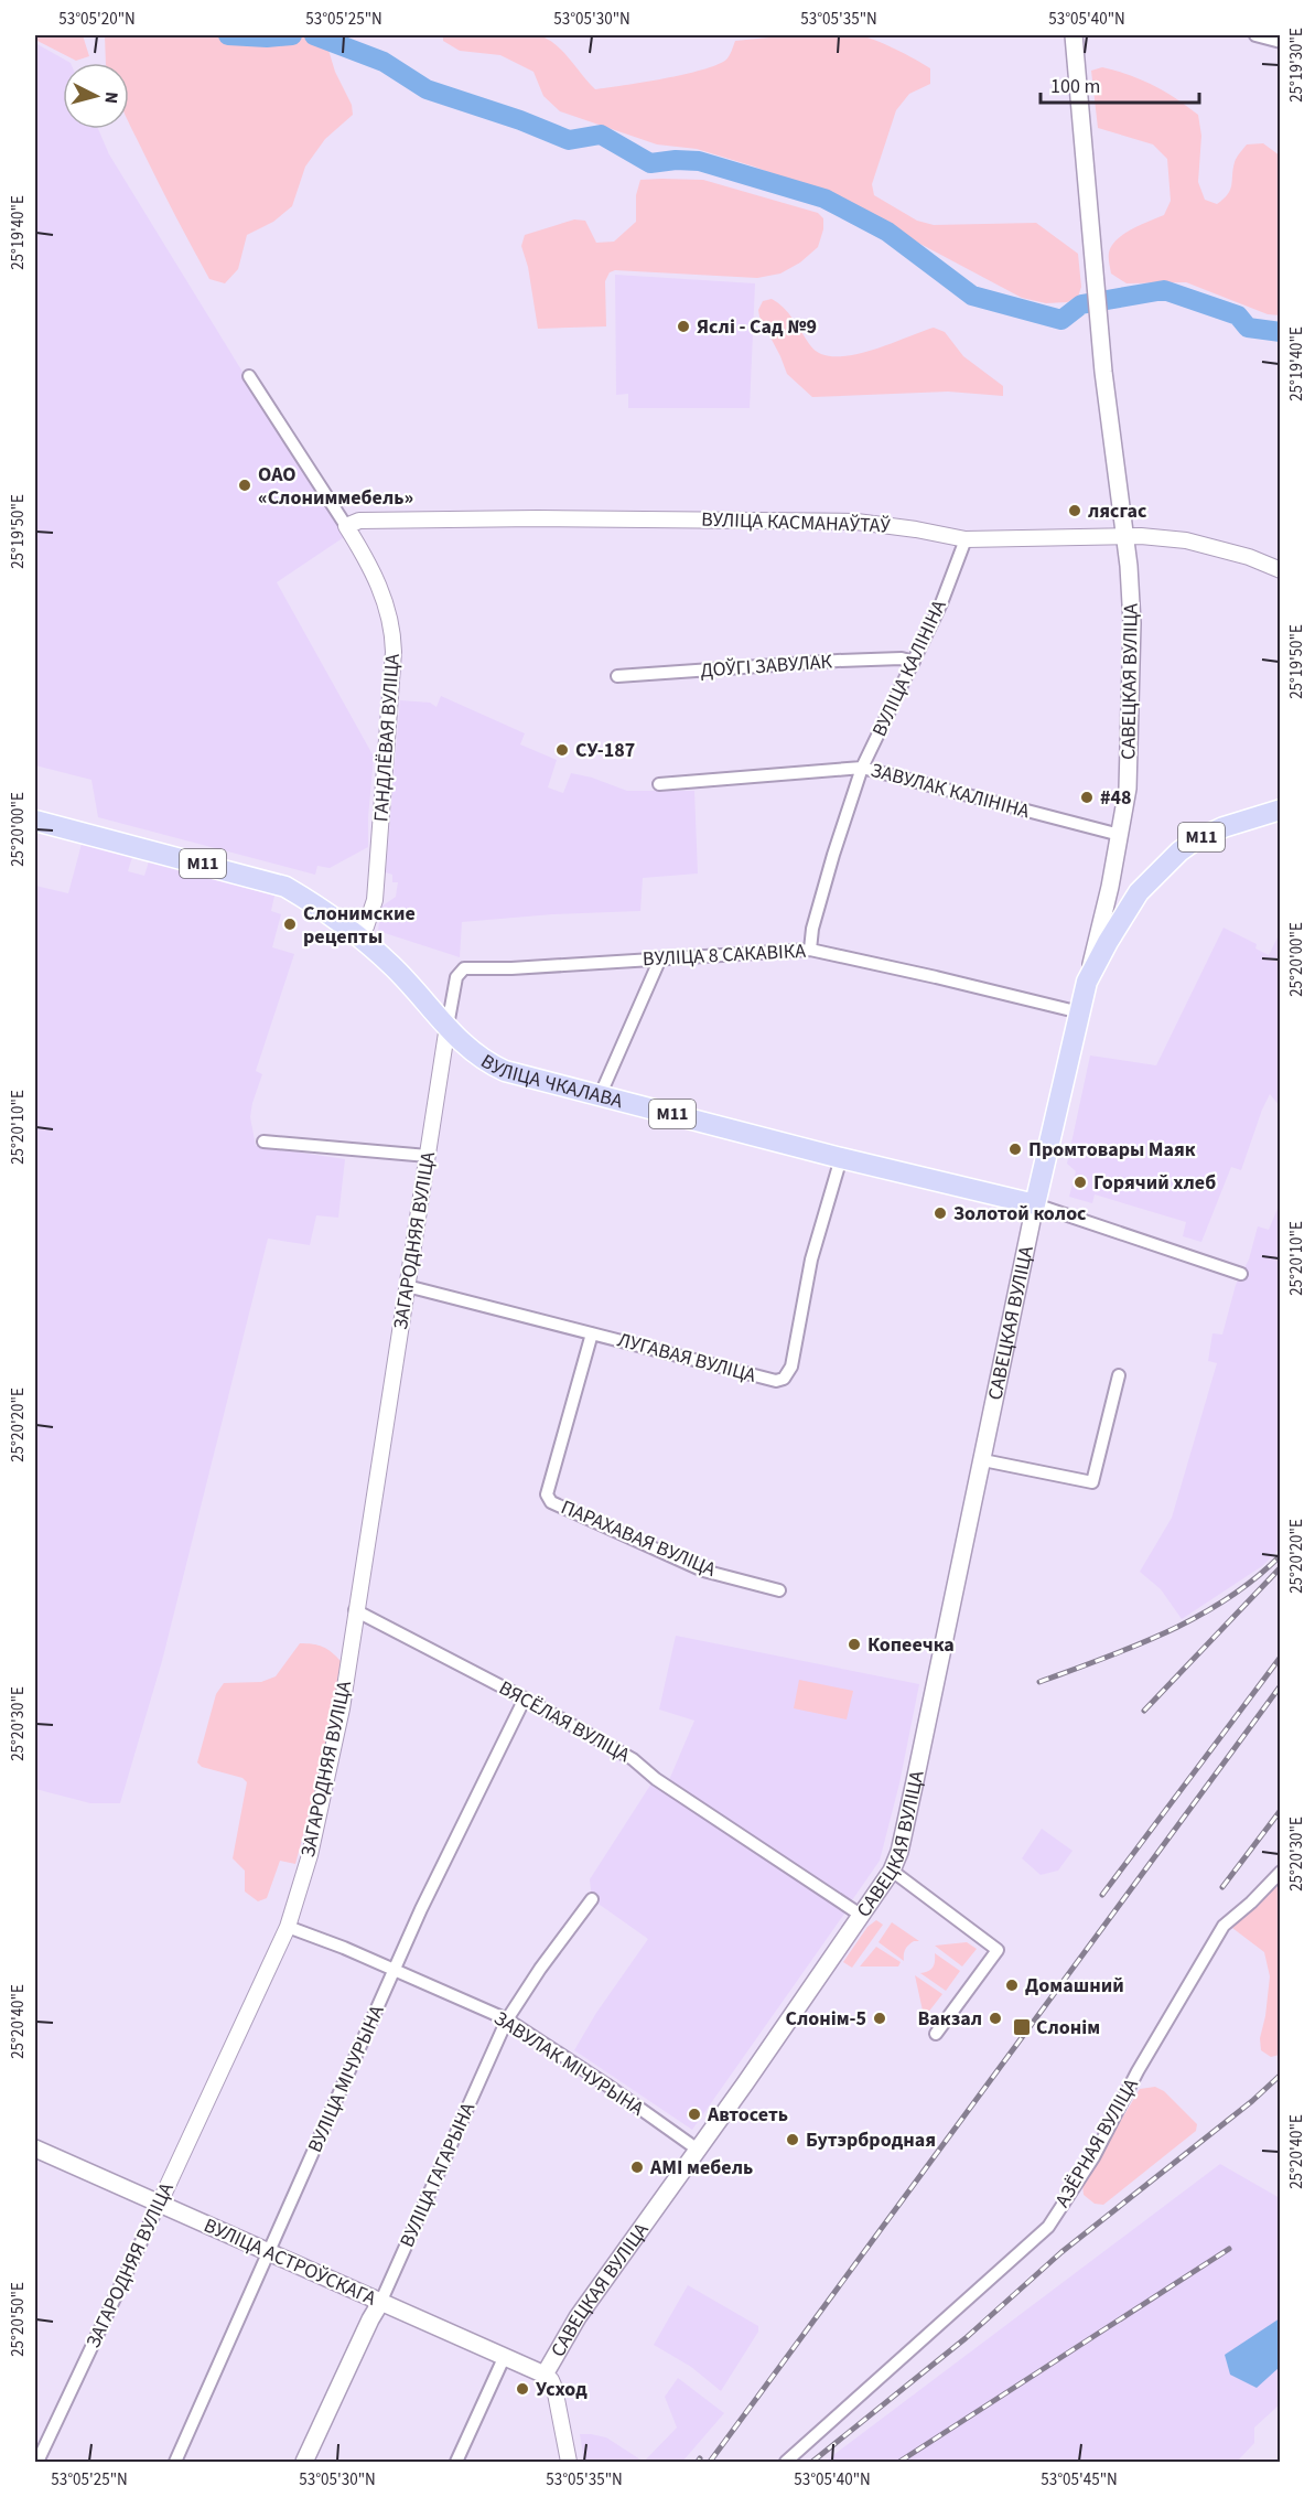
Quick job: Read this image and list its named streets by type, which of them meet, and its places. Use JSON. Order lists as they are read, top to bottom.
{
  "streets": {
    "highway": ["САВЕЦКАЯ ВУЛІЦА", "М11", "ВУЛІЦА ЧКАЛАВА"],
    "main road": ["ВУЛІЦА ГАГАРЫНА", "ВУЛІЦА АСТРОЎСКАГА"],
    "street": [
      "ВУЛІЦА КАСМАНАЎТАЎ",
      "ДОЎГІ ЗАВУЛАК",
      "ВУЛІЦА КАЛІНІНА",
      "ГАНДЛЁВАЯ ВУЛІЦА",
      "ЗАВУЛАК КАЛІНІНА",
      "ВУЛІЦА 8 САКАВІКА",
      "ЗАГАРОДНЯЯ ВУЛІЦА",
      "ЛУГАВАЯ ВУЛІЦА",
      "ПАРАХАВАЯ ВУЛІЦА",
      "ВЯСЁЛАЯ ВУЛІЦА",
      "ЗАВУЛАК МІЧУРЫНА",
      "ВУЛІЦА МІЧУРЫНА",
      "АЗЁРНАЯ ВУЛІЦА"
    ]
  },
  "crossings": [
    ["ВУЛІЦА КАСМАНАЎТАЎ", "ВУЛІЦА КАЛІНІНА"],
    ["ВУЛІЦА КАСМАНАЎТАЎ", "САВЕЦКАЯ ВУЛІЦА"],
    ["ВУЛІЦА КАСМАНАЎТАЎ", "ГАНДЛЁВАЯ ВУЛІЦА"],
    ["ДОЎГІ ЗАВУЛАК", "ВУЛІЦА КАЛІНІНА"],
    ["ВУЛІЦА КАЛІНІНА", "ЗАВУЛАК КАЛІНІНА"],
    ["ВУЛІЦА КАЛІНІНА", "ВУЛІЦА 8 САКАВІКА"],
    ["САВЕЦКАЯ ВУЛІЦА", "ЗАВУЛАК КАЛІНІНА"],
    ["САВЕЦКАЯ ВУЛІЦА", "М11"],
    ["САВЕЦКАЯ ВУЛІЦА", "ВУЛІЦА 8 САКАВІКА"],
    ["САВЕЦКАЯ ВУЛІЦА", "ВУЛІЦА ЧКАЛАВА"],
    ["САВЕЦКАЯ ВУЛІЦА", "ВЯСЁЛАЯ ВУЛІЦА"],
    ["САВЕЦКАЯ ВУЛІЦА", "ЗАВУЛАК МІЧУРЫНА"],
    ["САВЕЦКАЯ ВУЛІЦА", "ВУЛІЦА АСТРОЎСКАГА"],
    ["ГАНДЛЁВАЯ ВУЛІЦА", "ВУЛІЦА ЧКАЛАВА"],
    ["ВУЛІЦА 8 САКАВІКА", "ВУЛІЦА ЧКАЛАВА"],
    ["ВУЛІЦА 8 САКАВІКА", "ЗАГАРОДНЯЯ ВУЛІЦА"],
    ["ВУЛІЦА ЧКАЛАВА", "ЗАГАРОДНЯЯ ВУЛІЦА"],
    ["ВУЛІЦА ЧКАЛАВА", "ЛУГАВАЯ ВУЛІЦА"],
    ["ЗАГАРОДНЯЯ ВУЛІЦА", "ЛУГАВАЯ ВУЛІЦА"],
    ["ЗАГАРОДНЯЯ ВУЛІЦА", "ВЯСЁЛАЯ ВУЛІЦА"],
    ["ЗАГАРОДНЯЯ ВУЛІЦА", "ЗАВУЛАК МІЧУРЫНА"],
    ["ЗАГАРОДНЯЯ ВУЛІЦА", "ВУЛІЦА АСТРОЎСКАГА"],
    ["ЛУГАВАЯ ВУЛІЦА", "ПАРАХАВАЯ ВУЛІЦА"],
    ["ВЯСЁЛАЯ ВУЛІЦА", "ВУЛІЦА МІЧУРЫНА"],
    ["ЗАВУЛАК МІЧУРЫНА", "ВУЛІЦА МІЧУРЫНА"],
    ["ЗАВУЛАК МІЧУРЫНА", "ВУЛІЦА ГАГАРЫНА"],
    ["ВУЛІЦА МІЧУРЫНА", "ВУЛІЦА АСТРОЎСКАГА"],
    ["ВУЛІЦА ГАГАРЫНА", "ВУЛІЦА АСТРОЎСКАГА"]
  ],
  "places": {
    "other": [
      "Яслі - Сад №9",
      "ОАО «Слониммебель»",
      "лясгас",
      "СУ-187",
      "#48",
      "Слонимские рецепты",
      "Промтовары Маяк",
      "Горячий хлеб",
      "Золотой колос",
      "Копеечка",
      "Домашний",
      "Слонім-5",
      "Вакзал",
      "Автосеть",
      "Бутэрбродная",
      "AMI мебель",
      "Усход"
    ],
    "transit": ["Слонім"]
  },
  "scale_bar": "100 m",
  "north": "right",
  "coordinates": [
    "53°05'20\"N",
    "53°05'25\"N",
    "53°05'30\"N",
    "53°05'35\"N",
    "53°05'40\"N",
    "25°19'30\"E",
    "25°19'40\"E",
    "25°19'50\"E",
    "25°20'00\"E",
    "25°20'10\"E",
    "25°20'20\"E",
    "25°20'30\"E",
    "25°20'40\"E",
    "25°20'50\"E",
    "53°05'45\"N"
  ]
}
